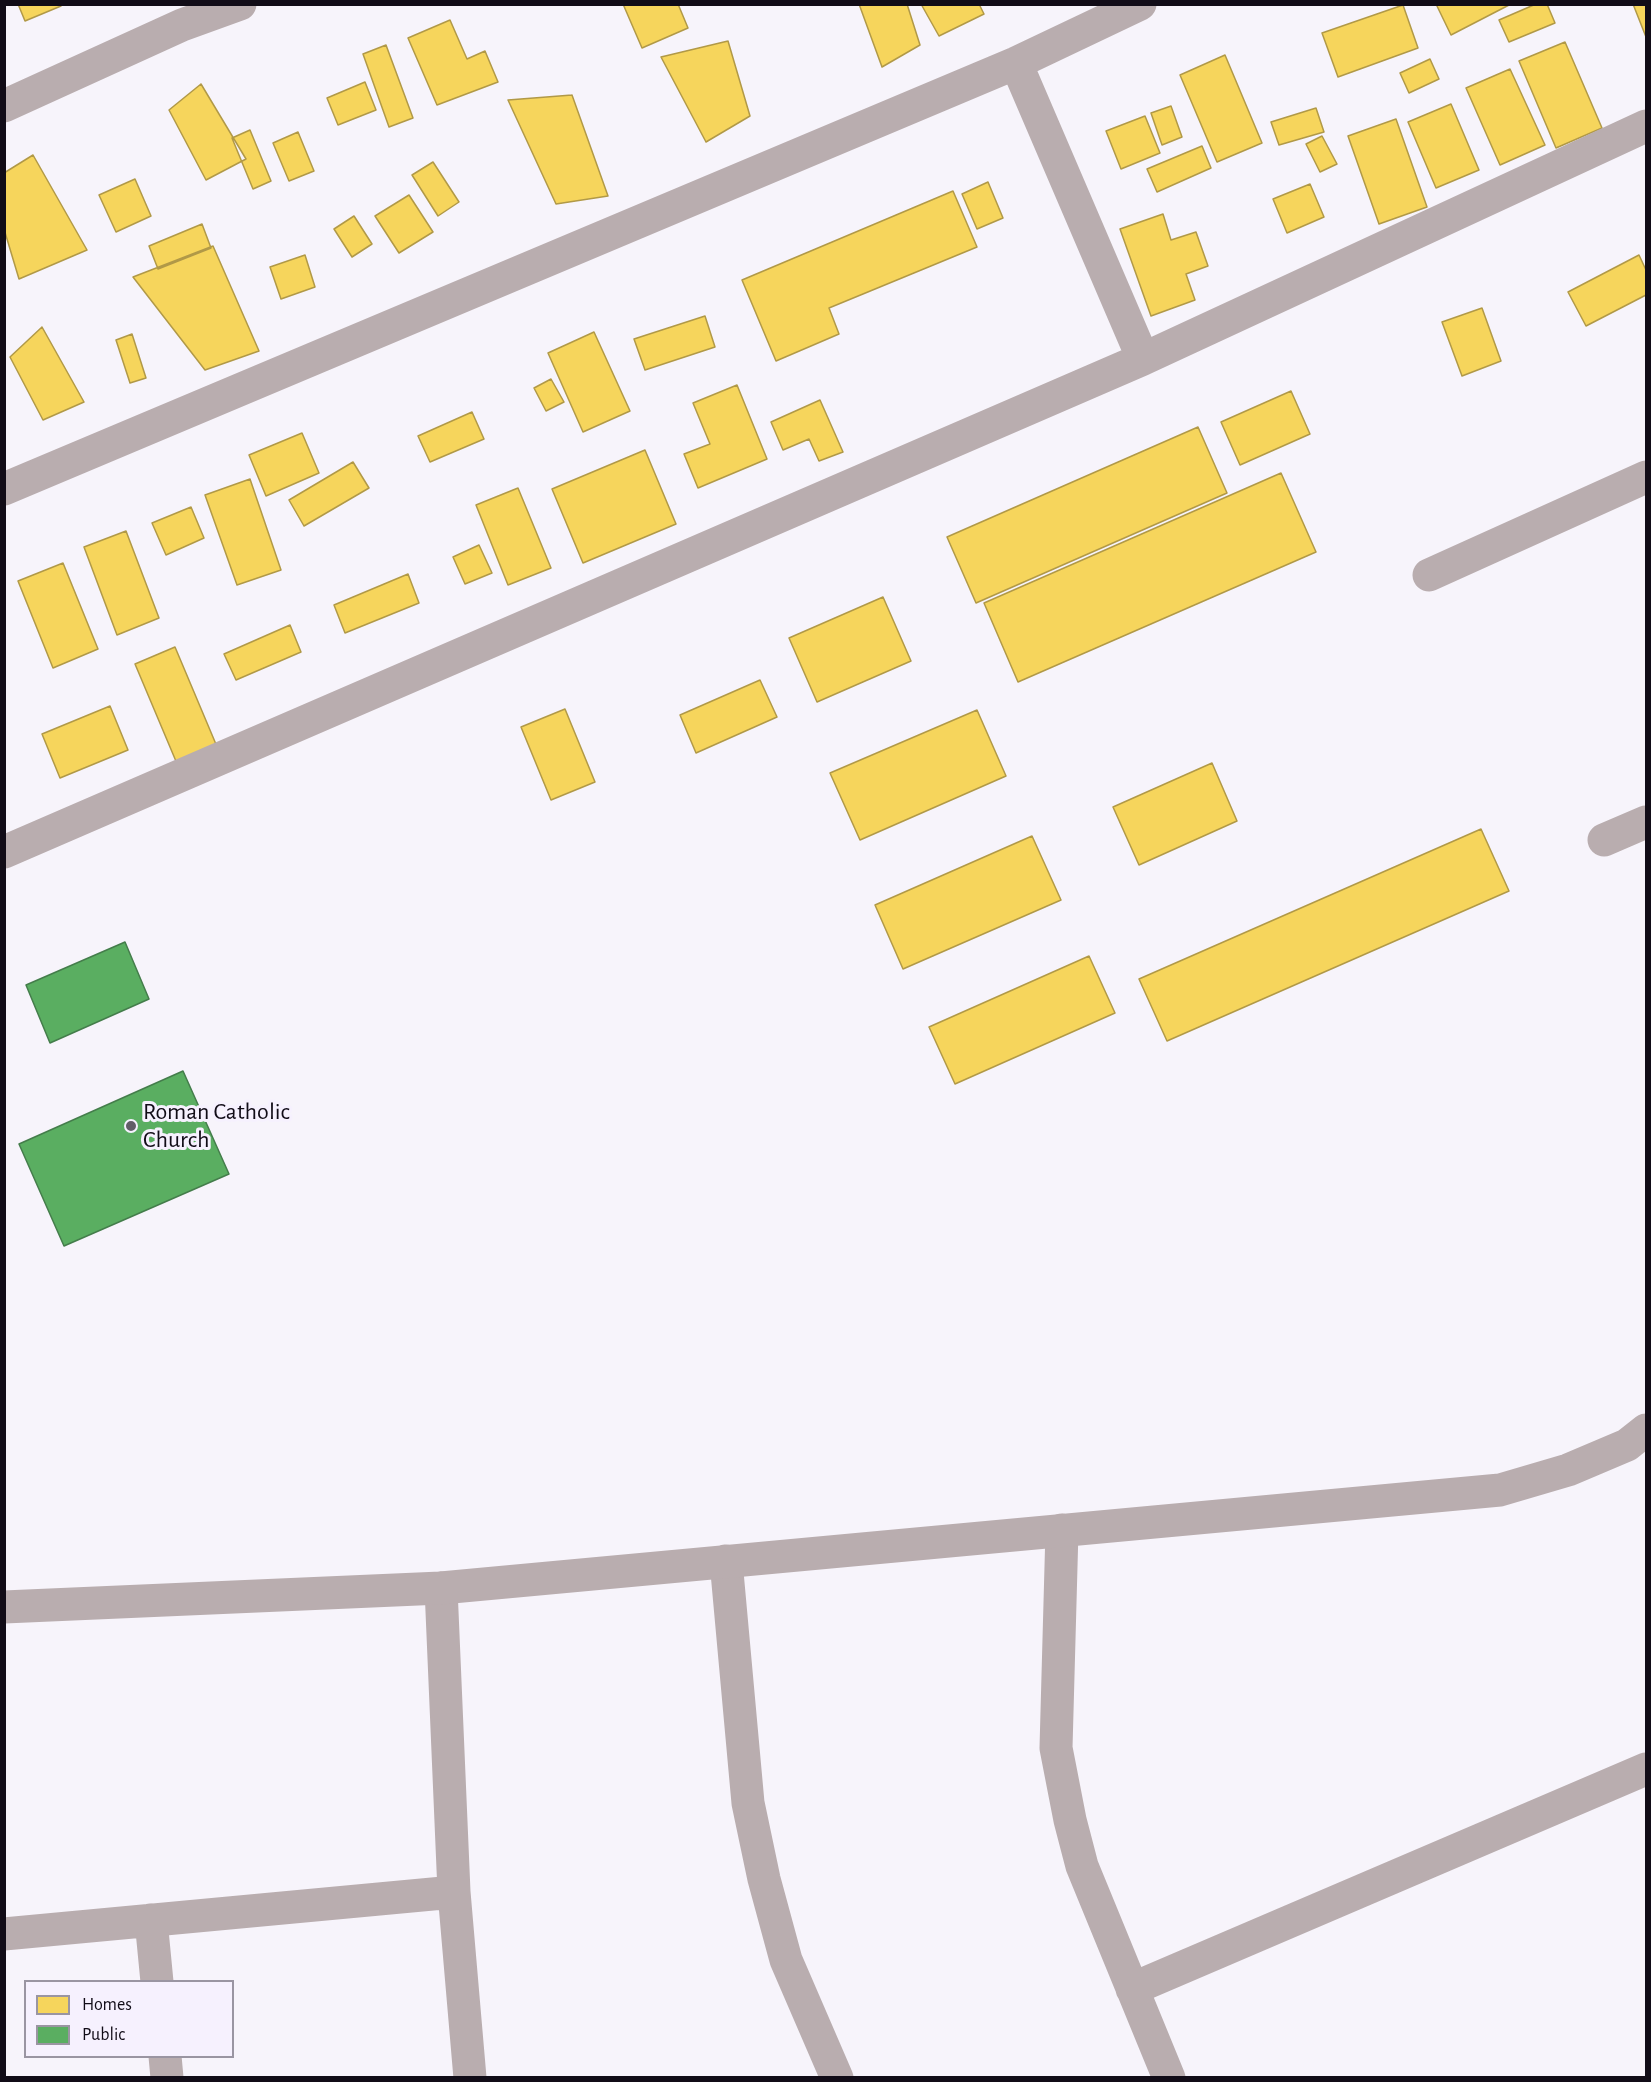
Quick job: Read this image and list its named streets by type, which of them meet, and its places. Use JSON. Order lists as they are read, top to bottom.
{
  "places": ["Roman Catholic Church"],
  "legend": ["Homes", "Public"]
}
